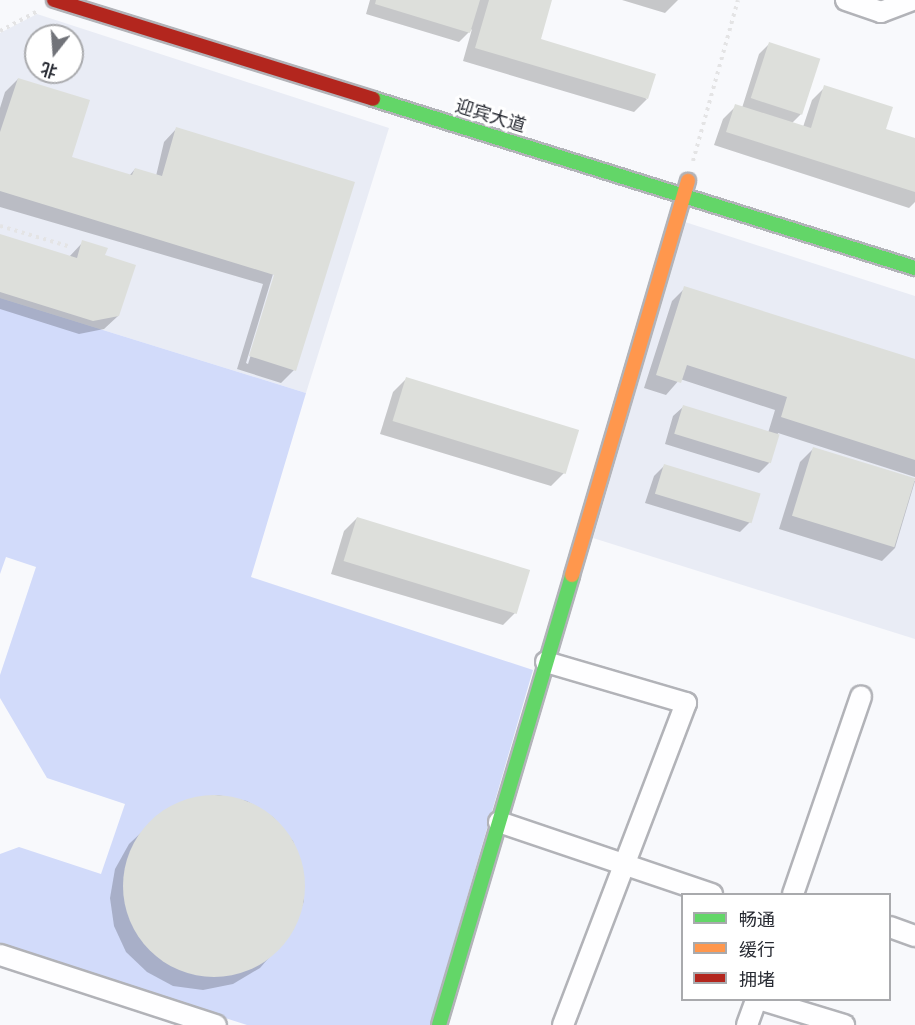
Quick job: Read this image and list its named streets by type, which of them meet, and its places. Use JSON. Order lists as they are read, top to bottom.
{
  "streets": {
    "main road": ["迎宾大道"]
  },
  "legend": ["畅通", "缓行", "拥堵"],
  "north": "bottom"
}
